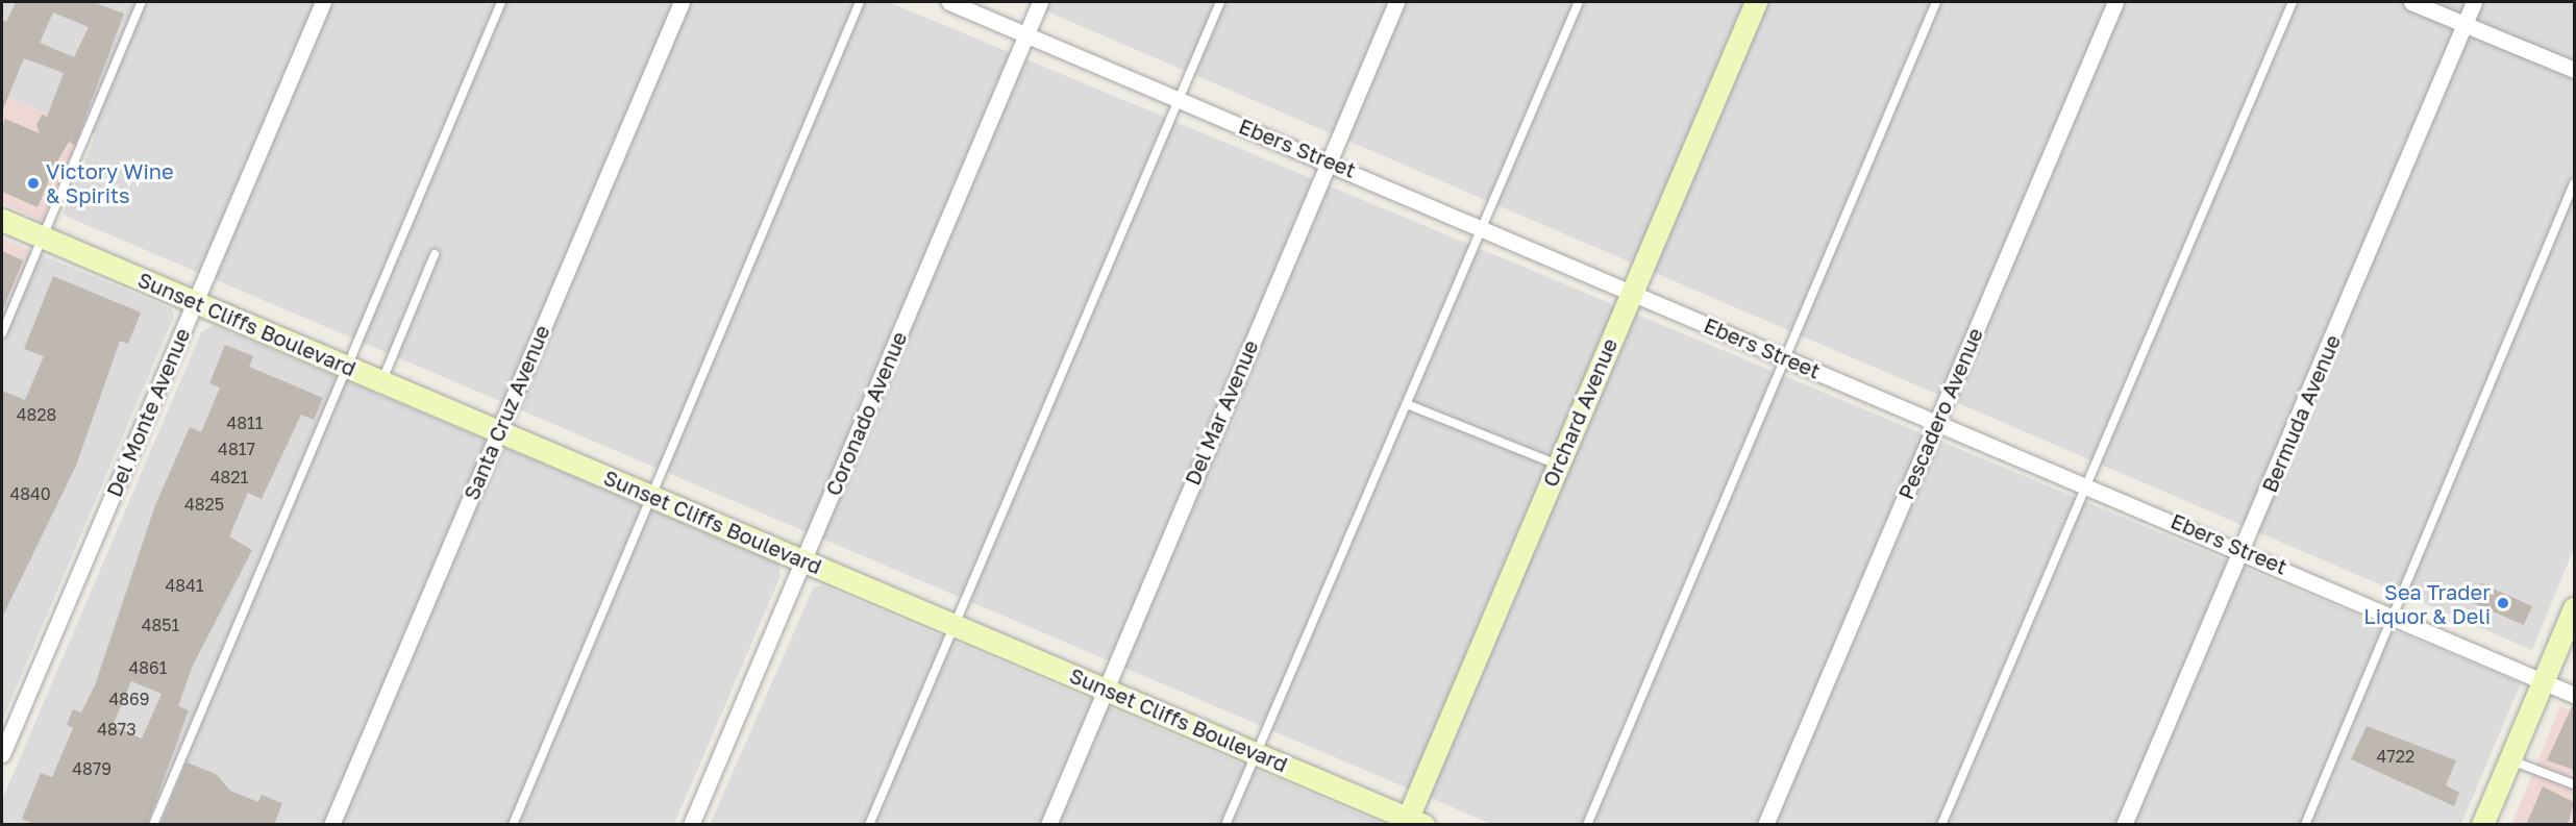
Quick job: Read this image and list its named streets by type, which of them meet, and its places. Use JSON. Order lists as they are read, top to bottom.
{
  "streets": {
    "main road": ["Sunset Cliffs Boulevard", "Orchard Avenue"],
    "street": [
      "Ebers Street",
      "Del Monte Avenue",
      "Santa Cruz Avenue",
      "Del Mar Avenue",
      "Coronado Avenue",
      "Pescadero Avenue",
      "Bermuda Avenue"
    ]
  },
  "crossings": [
    ["Ebers Street", "Del Mar Avenue"],
    ["Ebers Street", "Orchard Avenue"],
    ["Ebers Street", "Coronado Avenue"],
    ["Ebers Street", "Pescadero Avenue"],
    ["Ebers Street", "Bermuda Avenue"],
    ["Sunset Cliffs Boulevard", "Del Monte Avenue"],
    ["Sunset Cliffs Boulevard", "Santa Cruz Avenue"],
    ["Sunset Cliffs Boulevard", "Del Mar Avenue"],
    ["Sunset Cliffs Boulevard", "Orchard Avenue"],
    ["Sunset Cliffs Boulevard", "Coronado Avenue"]
  ],
  "places": ["Victory Wine & Spirits", "Sea Trader Liquor & Deli"],
  "house_numbers": [
    "4828",
    "4811",
    "4817",
    "4821",
    "4840",
    "4825",
    "4841",
    "4851",
    "4861",
    "4869",
    "4873",
    "4722",
    "4879"
  ]
}
